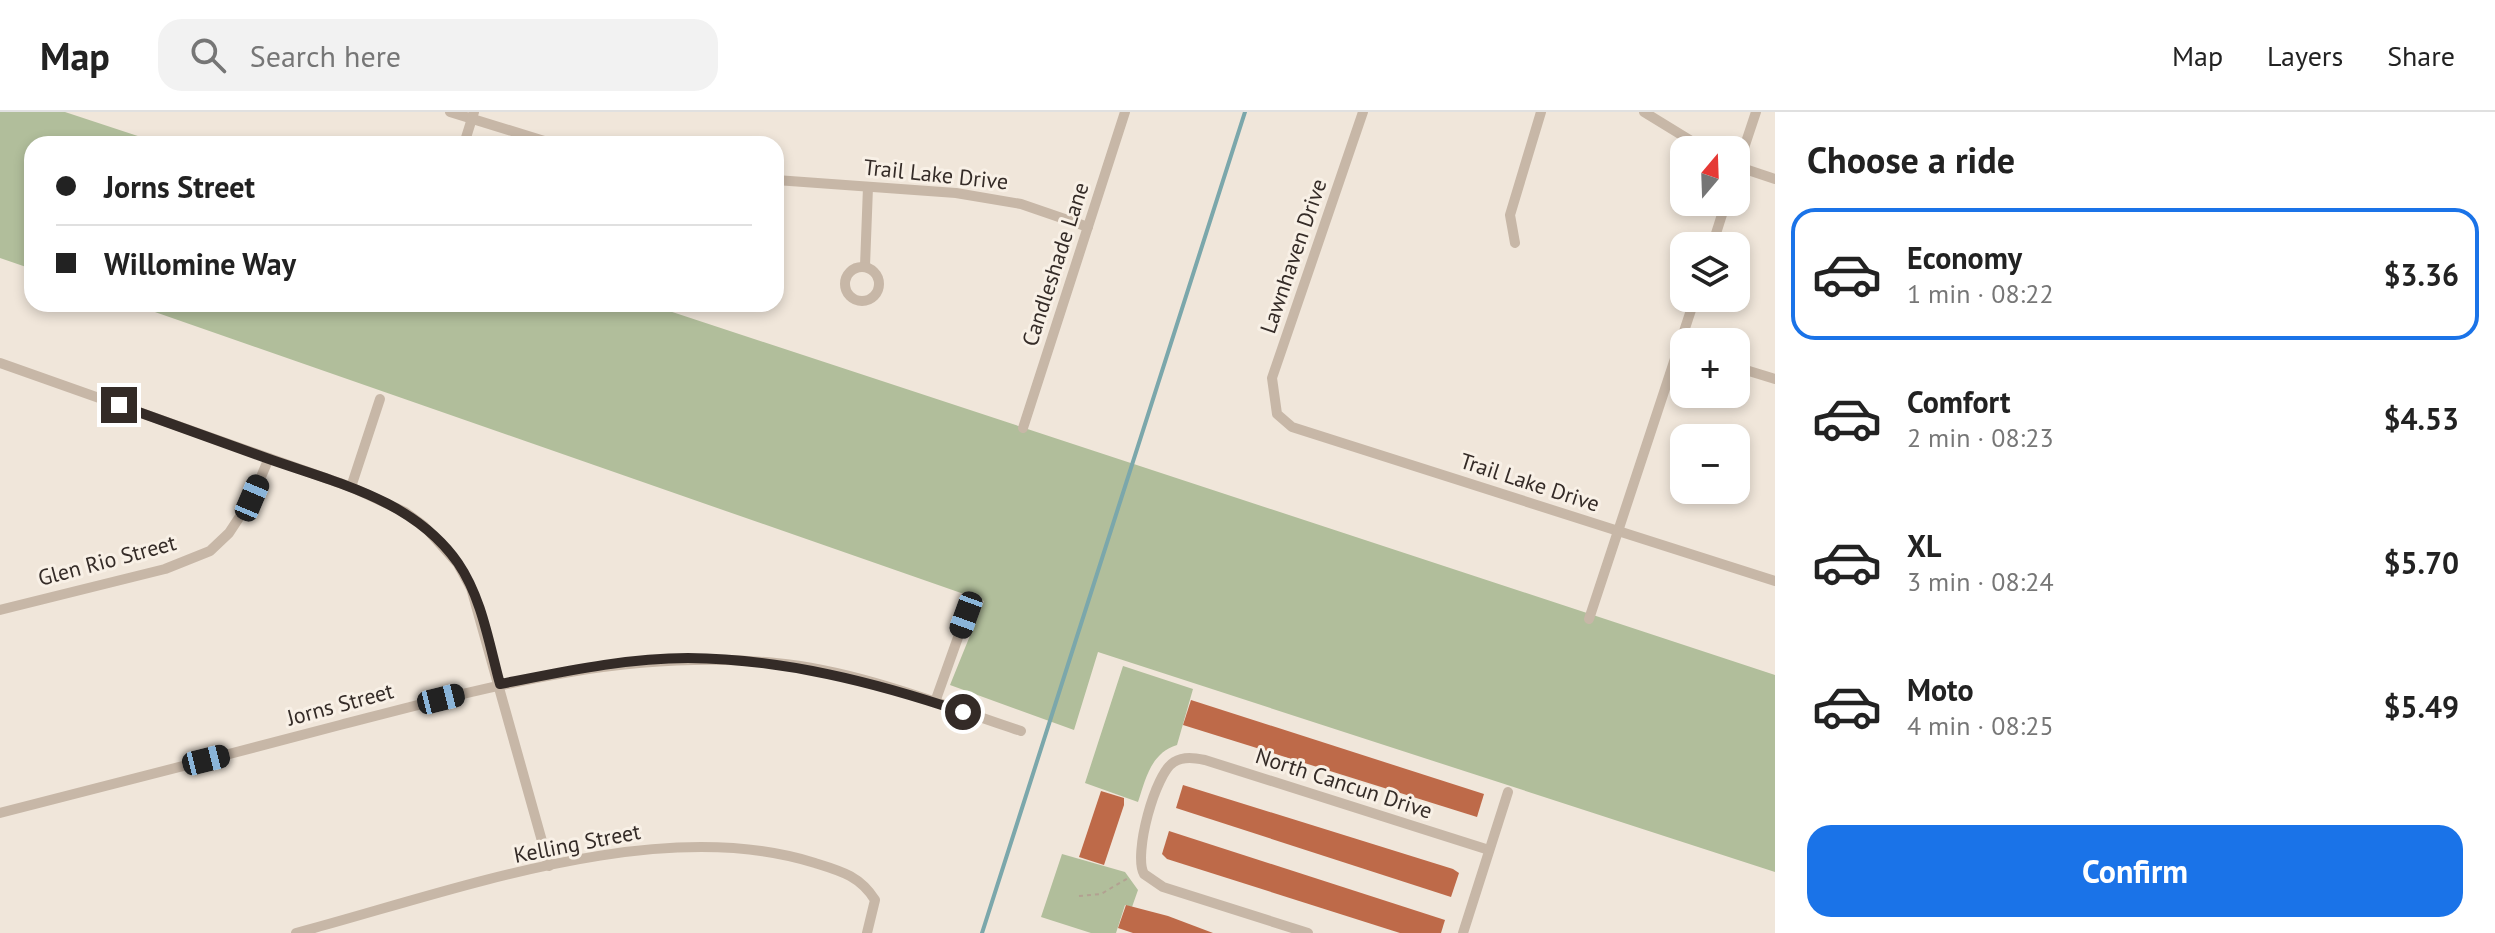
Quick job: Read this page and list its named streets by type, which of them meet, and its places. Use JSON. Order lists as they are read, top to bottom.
{
  "streets": {
    "street": [
      "Trail Lake Drive",
      "Lawnhaven Drive",
      "Candleshade Lane",
      "Glen Rio Street",
      "Jorns Street",
      "North Cancun Drive",
      "Kelling Street"
    ]
  },
  "crossings": [
    ["Trail Lake Drive", "Lawnhaven Drive"],
    ["Trail Lake Drive", "Candleshade Lane"]
  ],
  "north": "top",
  "page": {
    "header": "Map",
    "search": "Search here",
    "nav": ["Map", "Layers", "Share"],
    "heading": "Choose a ride",
    "map_buttons": ["+", "−"],
    "banner": ["Jorns Street", "Willomine Way"],
    "list": [
      {
        "name": "Economy",
        "note": "1 min · 08:22",
        "value": "$3.36"
      },
      {
        "name": "Comfort",
        "note": "2 min · 08:23",
        "value": "$4.53"
      },
      {
        "name": "XL",
        "note": "3 min · 08:24",
        "value": "$5.70"
      },
      {
        "name": "Moto",
        "note": "4 min · 08:25",
        "value": "$5.49"
      }
    ],
    "buttons": "Confirm"
  }
}
